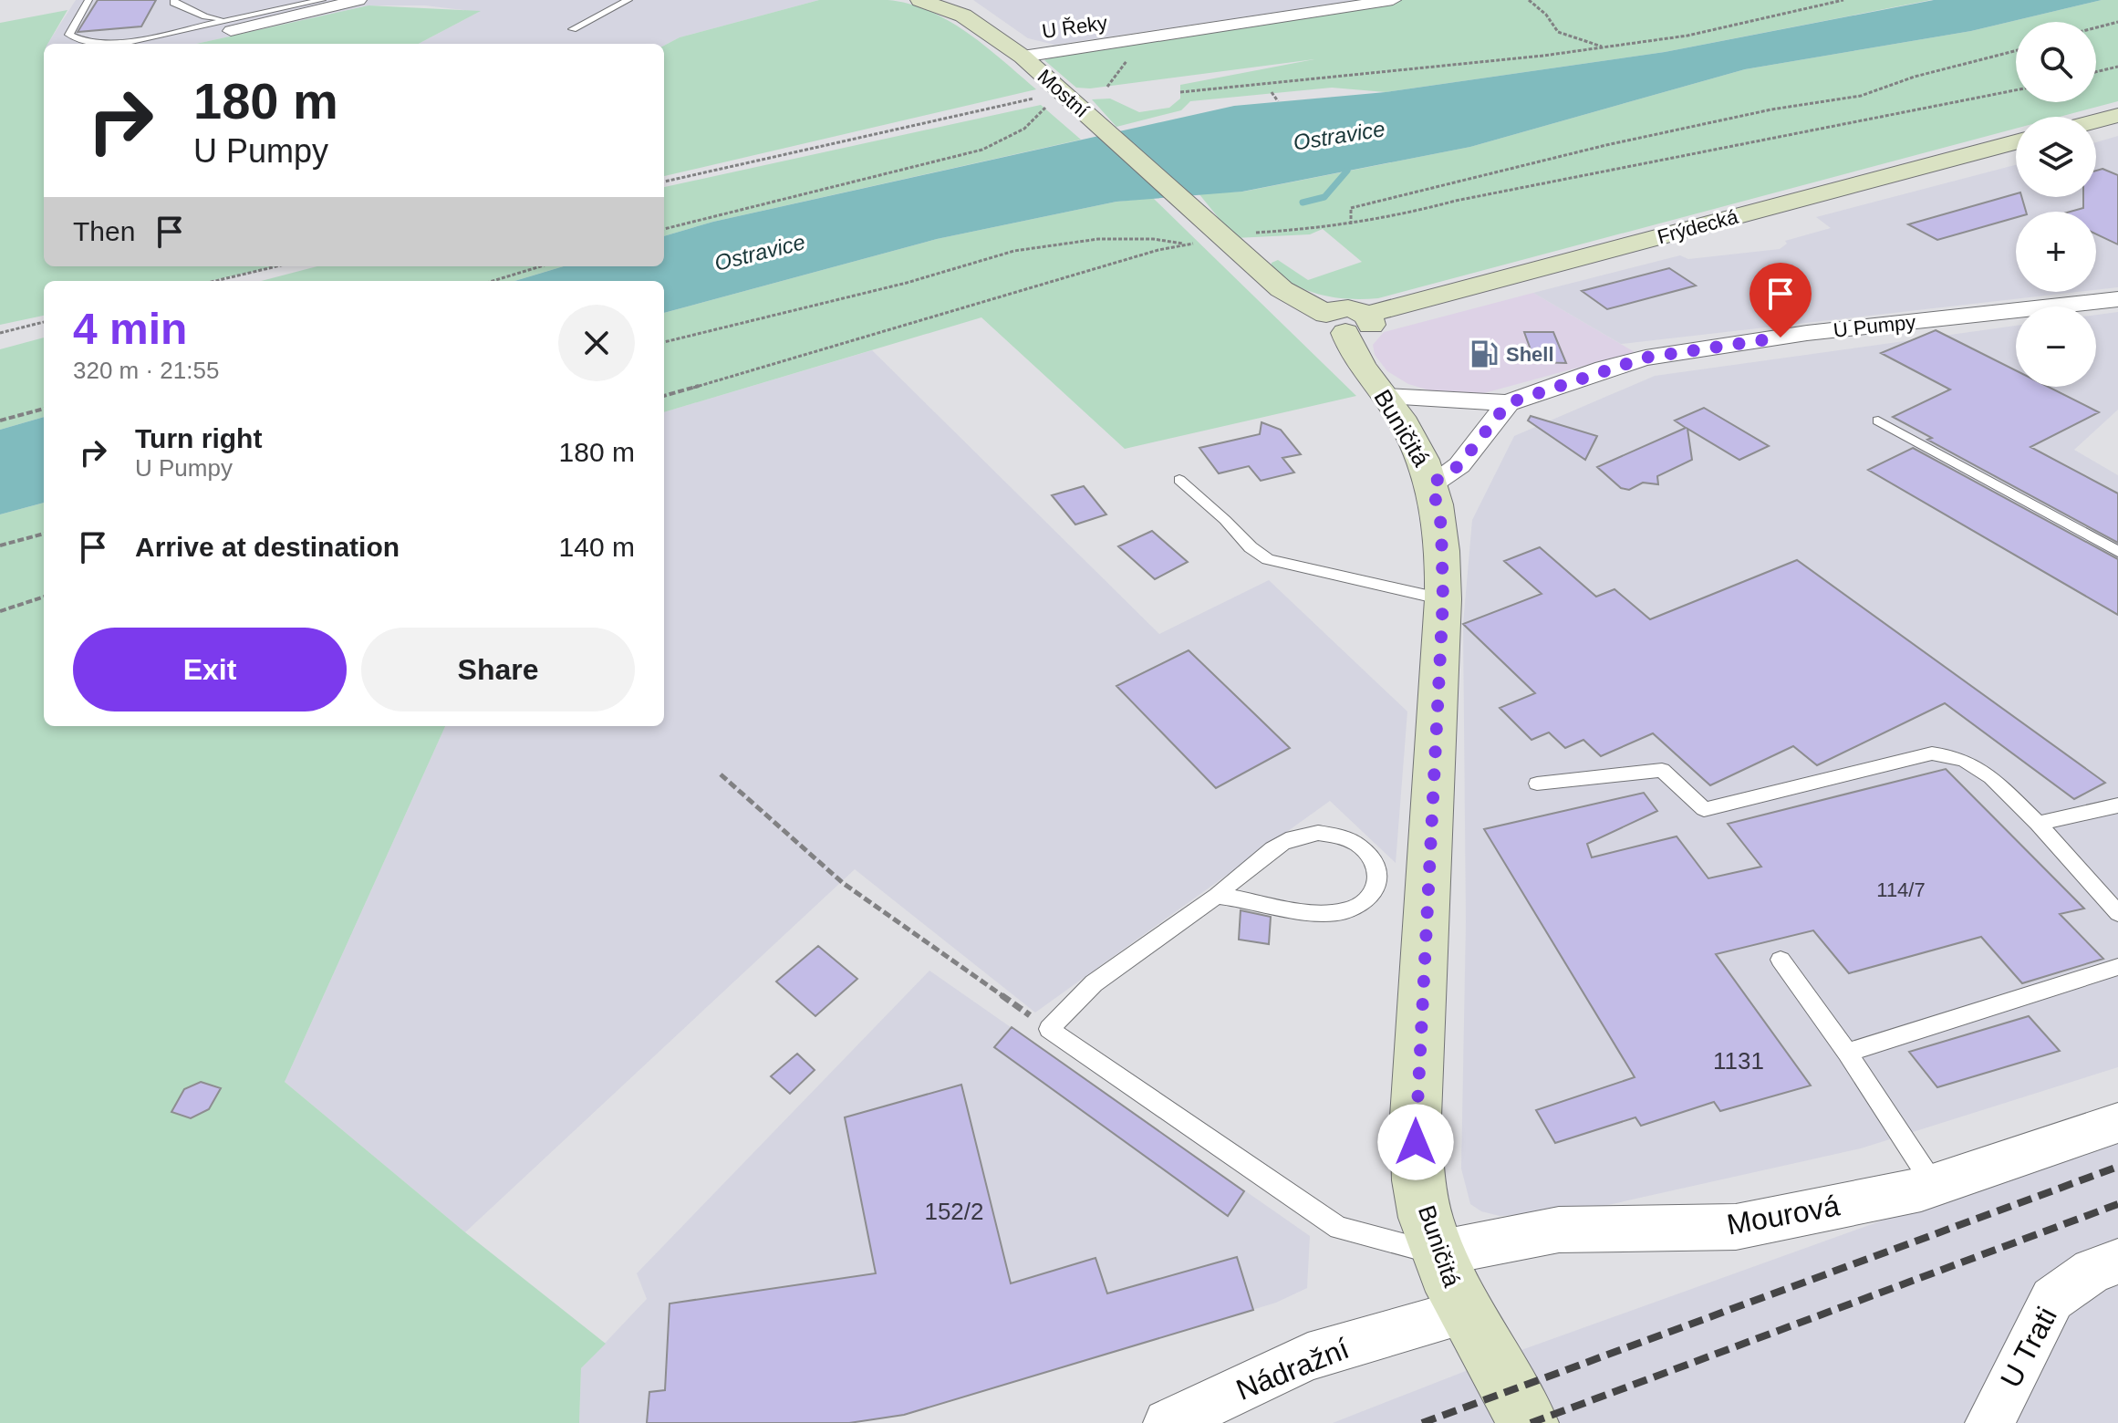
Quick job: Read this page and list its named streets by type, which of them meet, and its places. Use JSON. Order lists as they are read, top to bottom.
{
  "streets": {
    "main road": ["Mostní", "Frýdecká", "Buničitá"],
    "street": [
      "U Řeky",
      "U Pumpy",
      "Mourová",
      "U Trati",
      "Nádražní"
    ]
  },
  "crossings": [
    ["U Řeky", "Mostní"],
    ["Mostní", "Frýdecká"],
    ["Mostní", "Buničitá"],
    ["Frýdecká", "Buničitá"],
    ["U Pumpy", "Buničitá"],
    ["Buničitá", "Mourová"],
    ["Buničitá", "Nádražní"]
  ],
  "water": ["Ostravice"],
  "places": {
    "fuel station": ["Shell"]
  },
  "house_numbers": ["114/7", "1131", "152/2"],
  "page": {
    "map_buttons": ["+", "−"],
    "turn": ["180 m", "U Pumpy"],
    "then": "Then",
    "heading": ["4 min", "320 m · 21:55"],
    "list": [
      {
        "name": "Turn right",
        "note": "U Pumpy",
        "value": "180 m"
      },
      {
        "name": "Arrive at destination",
        "value": "140 m"
      }
    ],
    "buttons": ["Exit", "Share"]
  }
}
